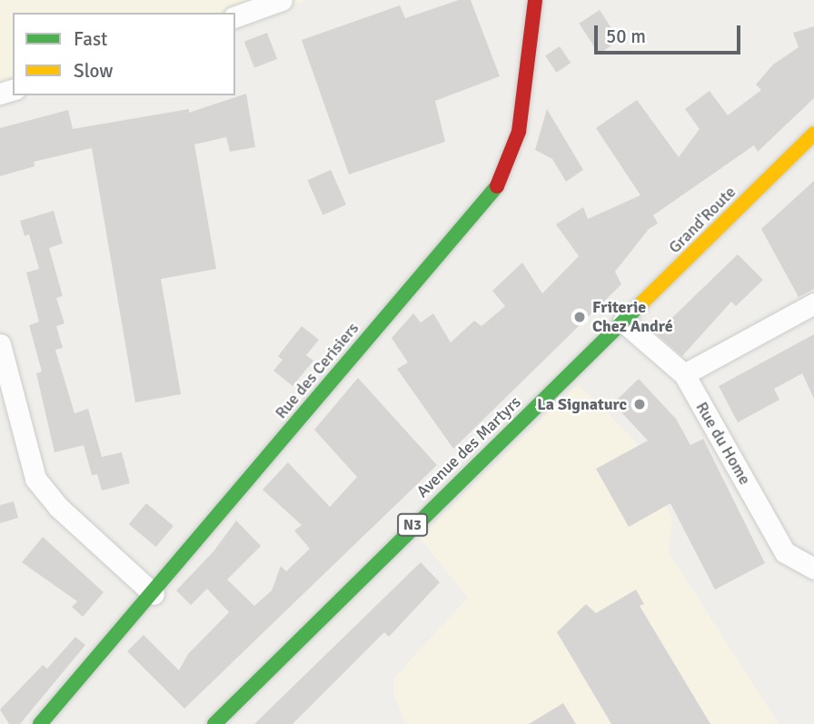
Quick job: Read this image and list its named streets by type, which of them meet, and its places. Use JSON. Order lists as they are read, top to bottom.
{
  "streets": {
    "street": [
      "Grand'Route",
      "Rue des Cerisiers",
      "Rue du Home",
      "Avenue des Martyrs",
      "N3"
    ]
  },
  "crossings": [
    ["Grand'Route", "Rue du Home"],
    ["Grand'Route", "Avenue des Martyrs"],
    ["Rue du Home", "Avenue des Martyrs"]
  ],
  "places": ["Friterie Chez André", "La Signaturc"],
  "legend": ["Fast", "Slow"],
  "scale_bar": "50 m"
}
